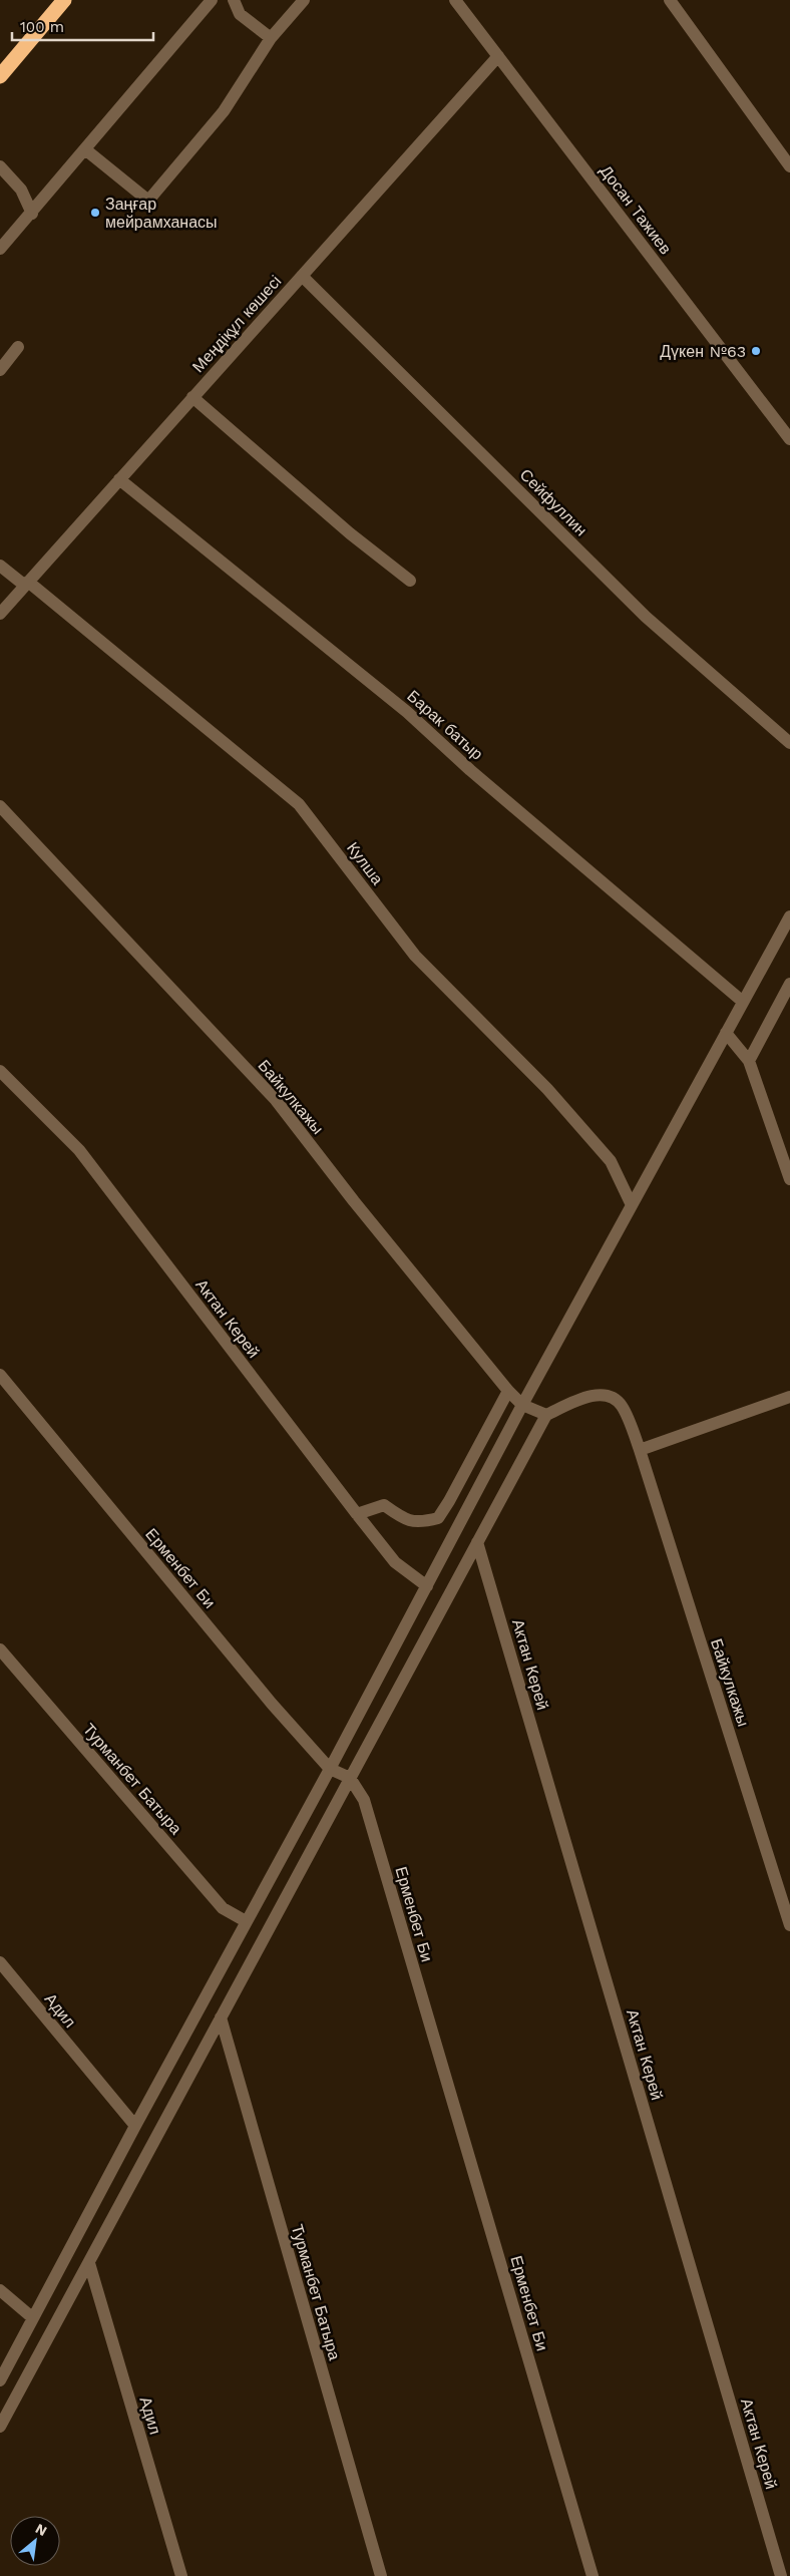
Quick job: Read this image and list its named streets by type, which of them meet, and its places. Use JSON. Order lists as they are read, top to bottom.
{
  "streets": {
    "street": [
      "Досан Тажиев",
      "Меңдіқұл көшесі",
      "Сейфуллин",
      "Барак батыр",
      "Кулша",
      "Байкулкажы",
      "Актан Керей",
      "Ерменбет Би",
      "Турманбет Батыра",
      "Адил"
    ]
  },
  "crossings": [
    ["Досан Тажиев", "Меңдіқұл көшесі"],
    ["Меңдіқұл көшесі", "Сейфуллин"],
    ["Меңдіқұл көшесі", "Барак батыр"],
    ["Меңдіқұл көшесі", "Кулша"]
  ],
  "places": ["Заңғар мейрамханасы", "Дүкен №63"],
  "scale_bar": "100 m",
  "north": "top right"
}
